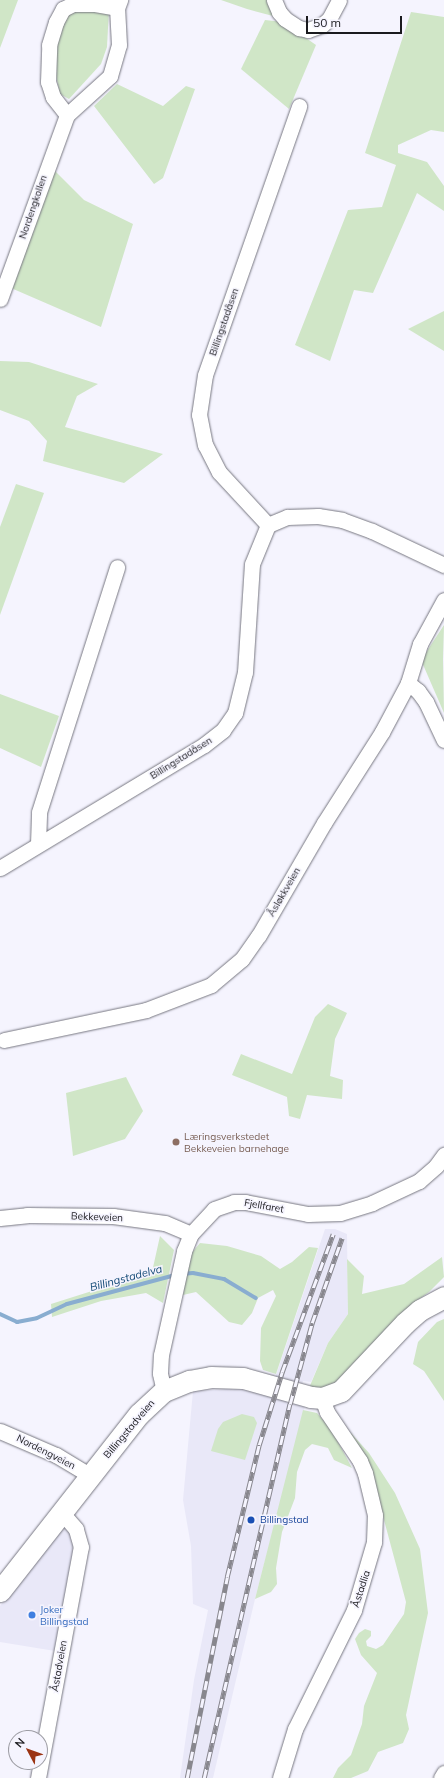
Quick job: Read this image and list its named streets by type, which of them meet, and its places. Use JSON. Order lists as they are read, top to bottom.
{
  "streets": {
    "main road": ["Billingstadveien"],
    "street": [
      "Nordengkollen",
      "Billingstadåsen",
      "Åsløkkveien",
      "Fjellfaret",
      "Bekkeveien",
      "Nordengveien",
      "Åstadlia",
      "Åstadveien"
    ]
  },
  "crossings": [
    ["Fjellfaret", "Bekkeveien"],
    ["Fjellfaret", "Billingstadveien"],
    ["Billingstadveien", "Nordengveien"],
    ["Billingstadveien", "Åstadlia"],
    ["Billingstadveien", "Åstadveien"]
  ],
  "water": ["Billingstadelva"],
  "places": ["Læringsverkstedet Bekkeveien barnehage", "Billingstad", "Joker Billingstad"],
  "scale_bar": "50 m",
  "north": "top left"
}
